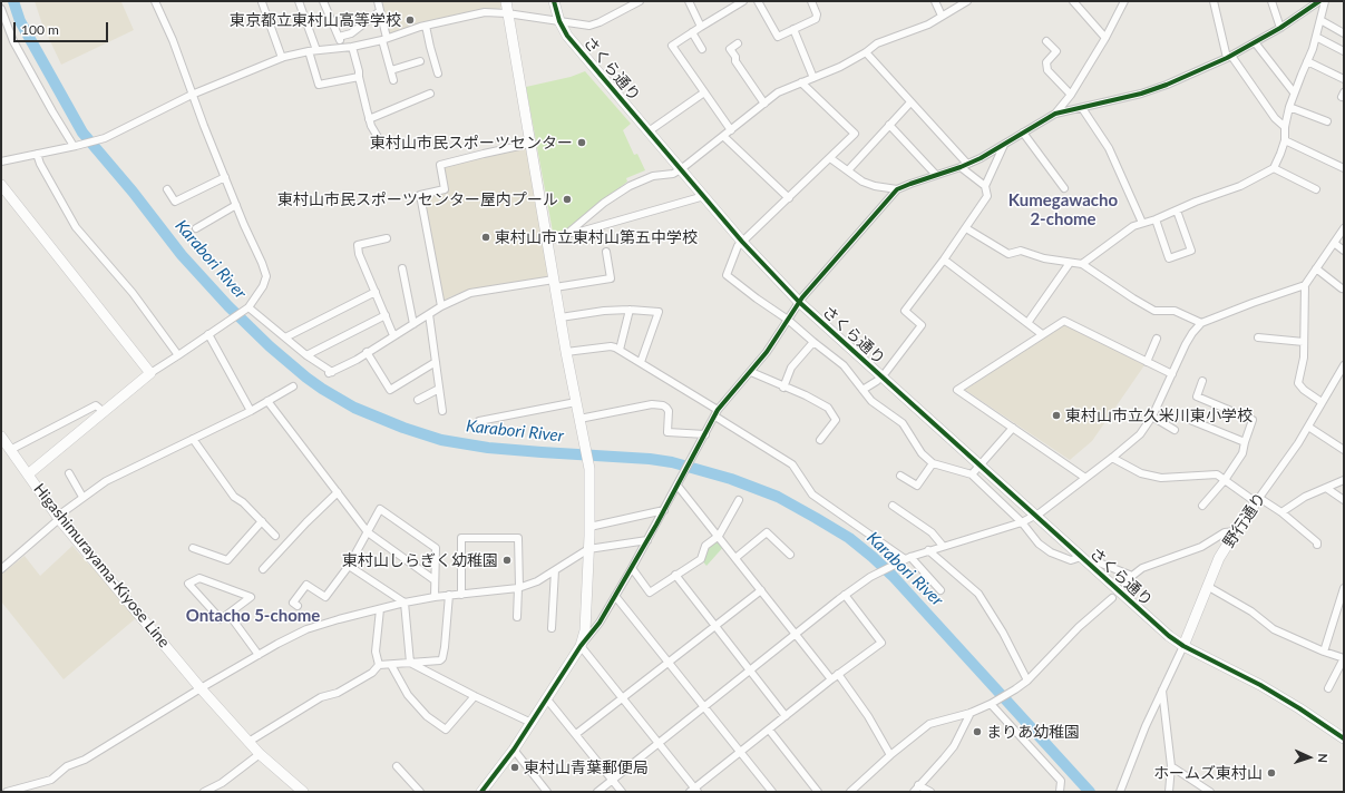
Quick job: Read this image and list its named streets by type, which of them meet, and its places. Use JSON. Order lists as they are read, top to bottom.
{
  "streets": {
    "street": ["さくら通り", "野行通り", "Higashimurayama-Kiyose Line"]
  },
  "crossings": [
    ["さくら通り", "野行通り"]
  ],
  "districts": ["Kumegawacho 2-chome", "Ontacho 5-chome"],
  "water": ["Karabori River"],
  "places": [
    "東京都立東村山高等学校",
    "東村山市民スポーツセンター",
    "東村山市民スポーツセンター屋内プール",
    "東村山市立東村山第五中学校",
    "東村山市立久米川東小学校",
    "東村山しらぎく幼稚園",
    "まりあ幼稚園",
    "東村山青葉郵便局",
    "ホームズ東村山"
  ],
  "scale_bar": "100 m",
  "north": "right"
}
